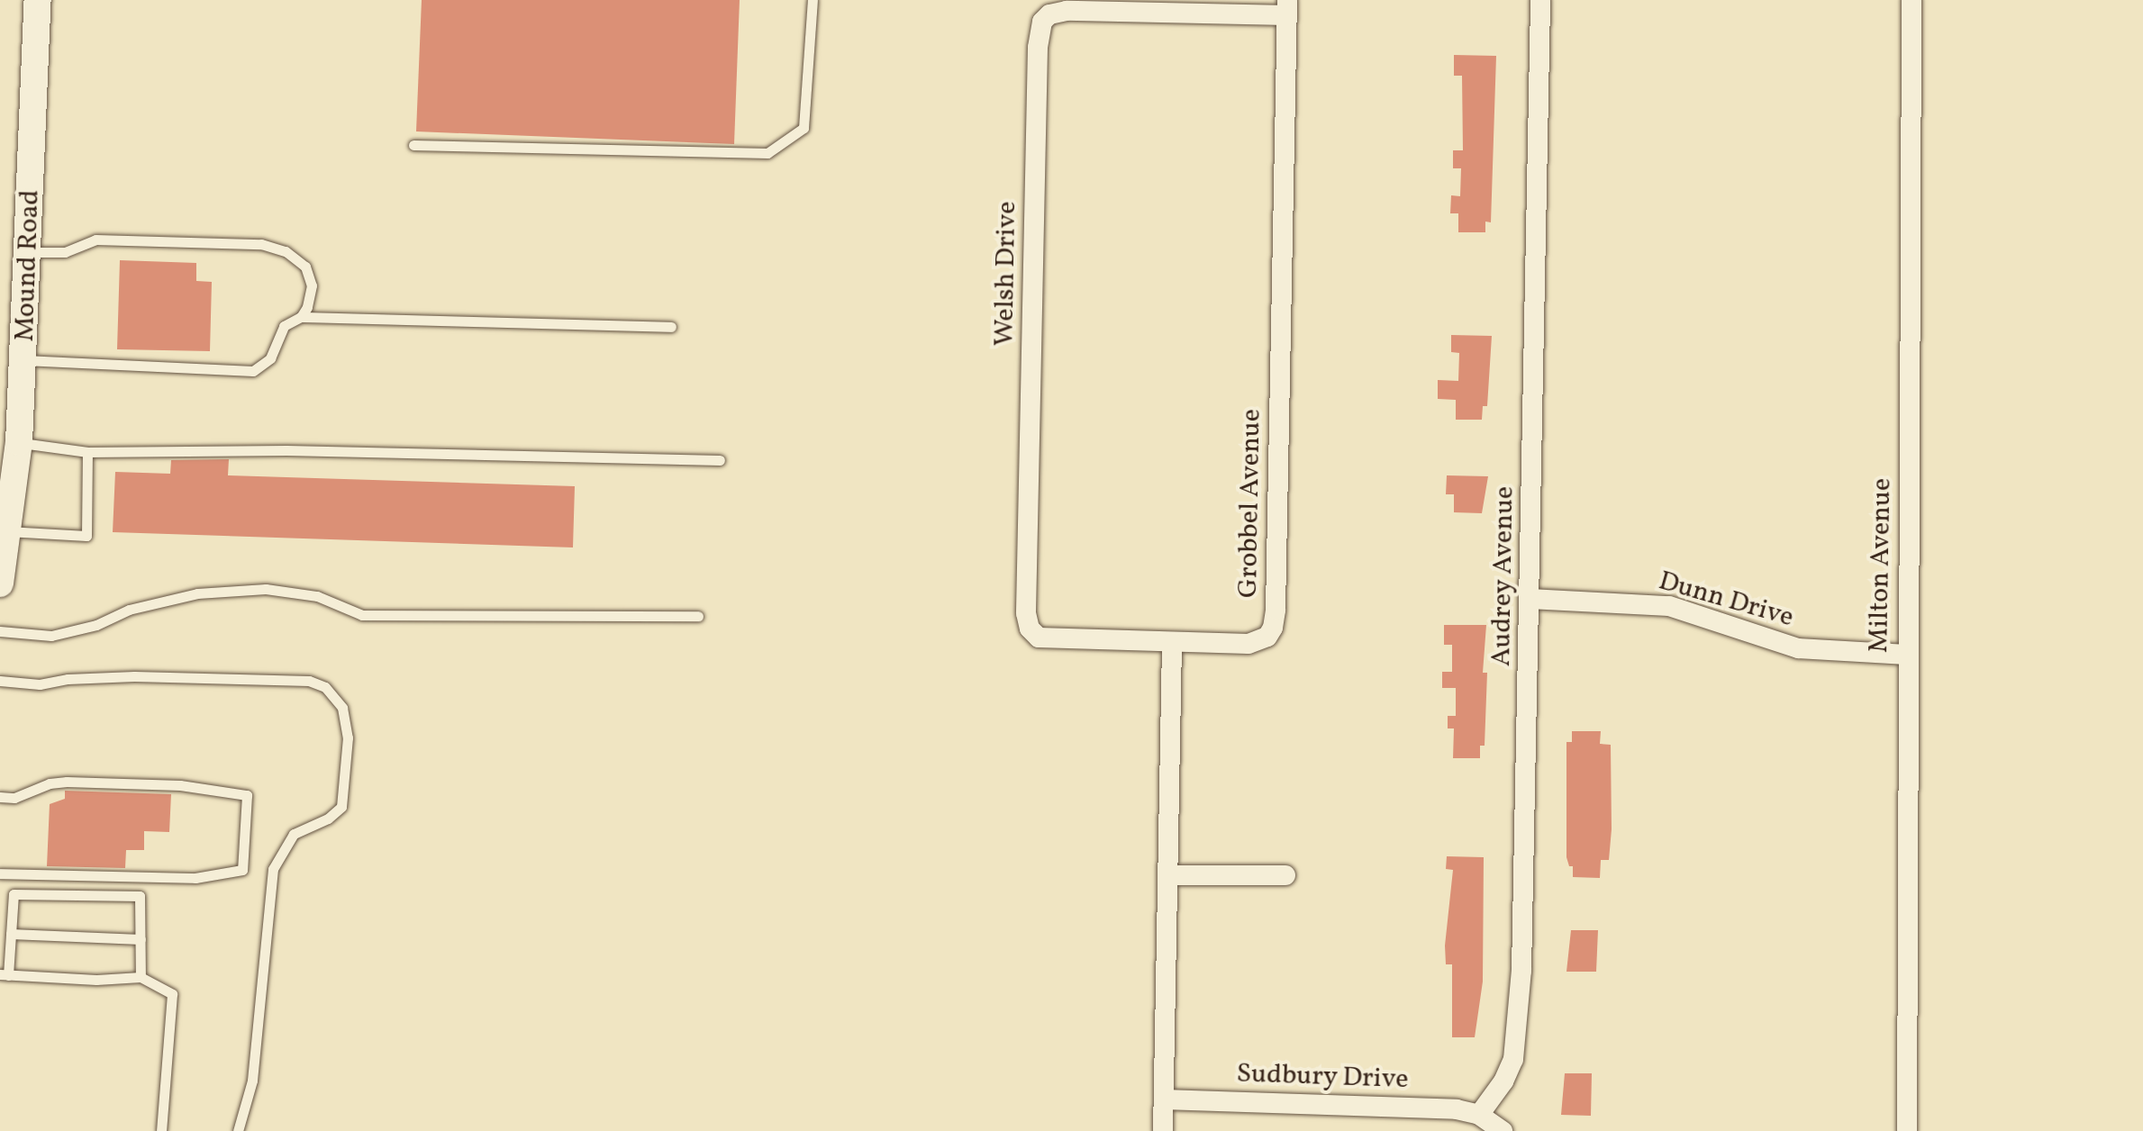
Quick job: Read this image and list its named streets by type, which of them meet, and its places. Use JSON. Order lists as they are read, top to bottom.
{
  "streets": {
    "main road": ["Mound Road"],
    "street": [
      "Welsh Drive",
      "Grobbel Avenue",
      "Milton Avenue",
      "Audrey Avenue",
      "Dunn Drive",
      "Sudbury Drive"
    ]
  },
  "crossings": [
    ["Welsh Drive", "Grobbel Avenue"],
    ["Milton Avenue", "Dunn Drive"],
    ["Audrey Avenue", "Dunn Drive"],
    ["Audrey Avenue", "Sudbury Drive"]
  ]
}
